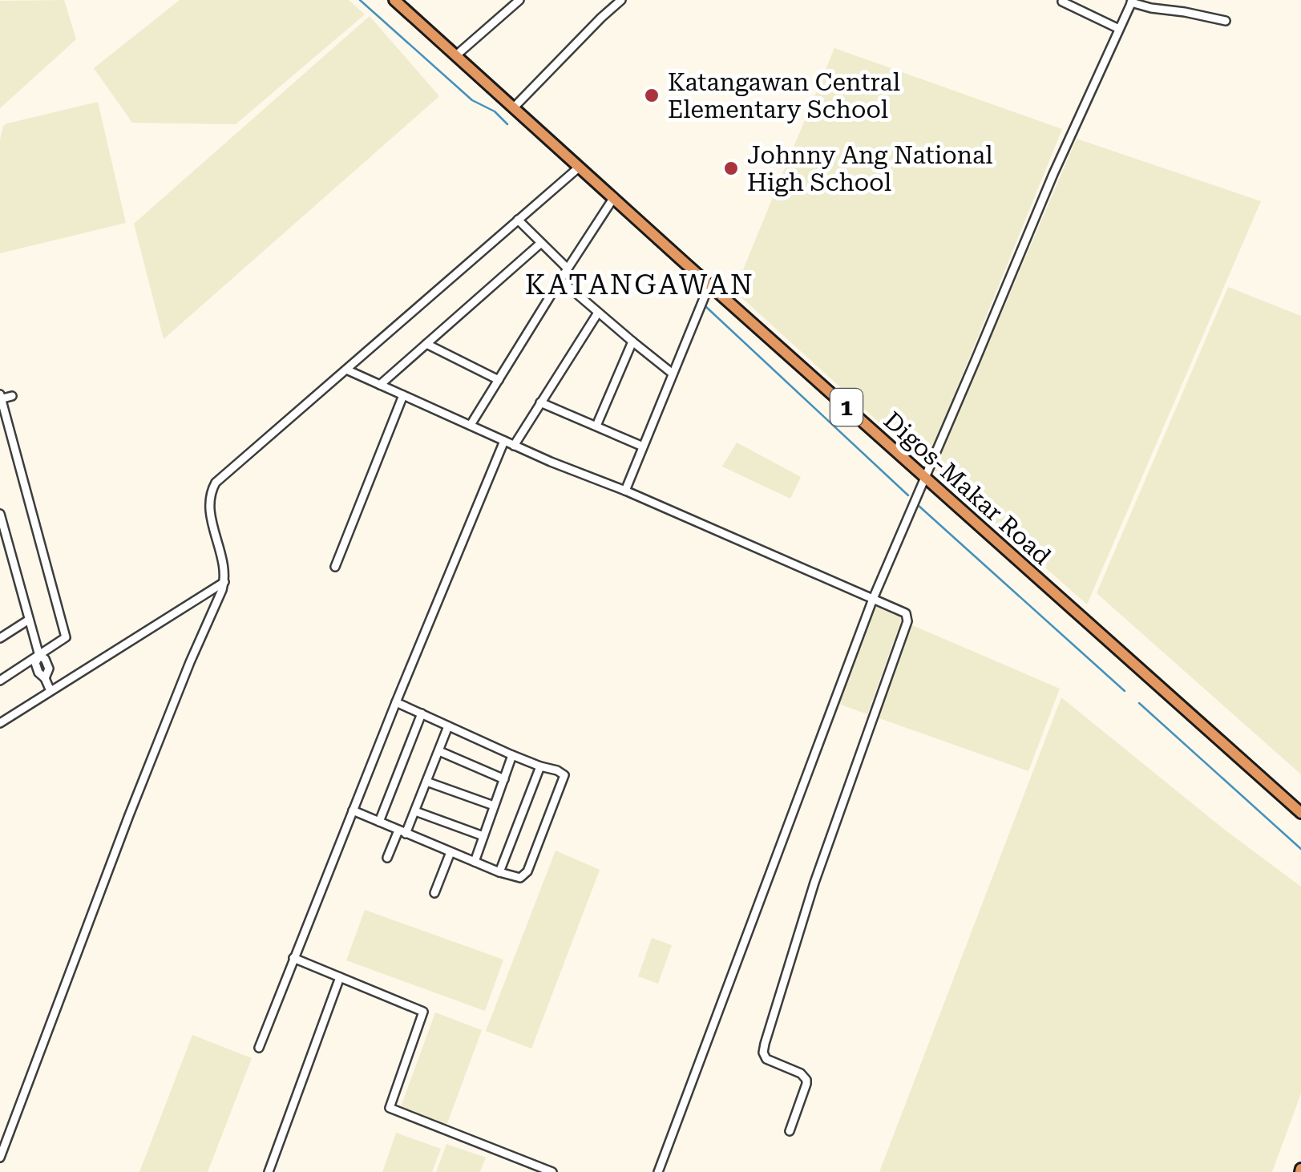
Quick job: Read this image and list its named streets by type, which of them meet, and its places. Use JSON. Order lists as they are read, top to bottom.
{
  "streets": {
    "highway": ["1", "Digos-Makar Road"]
  },
  "districts": ["KATANGAWAN"],
  "places": ["Katangawan Central Elementary School", "Johnny Ang National High School"]
}
